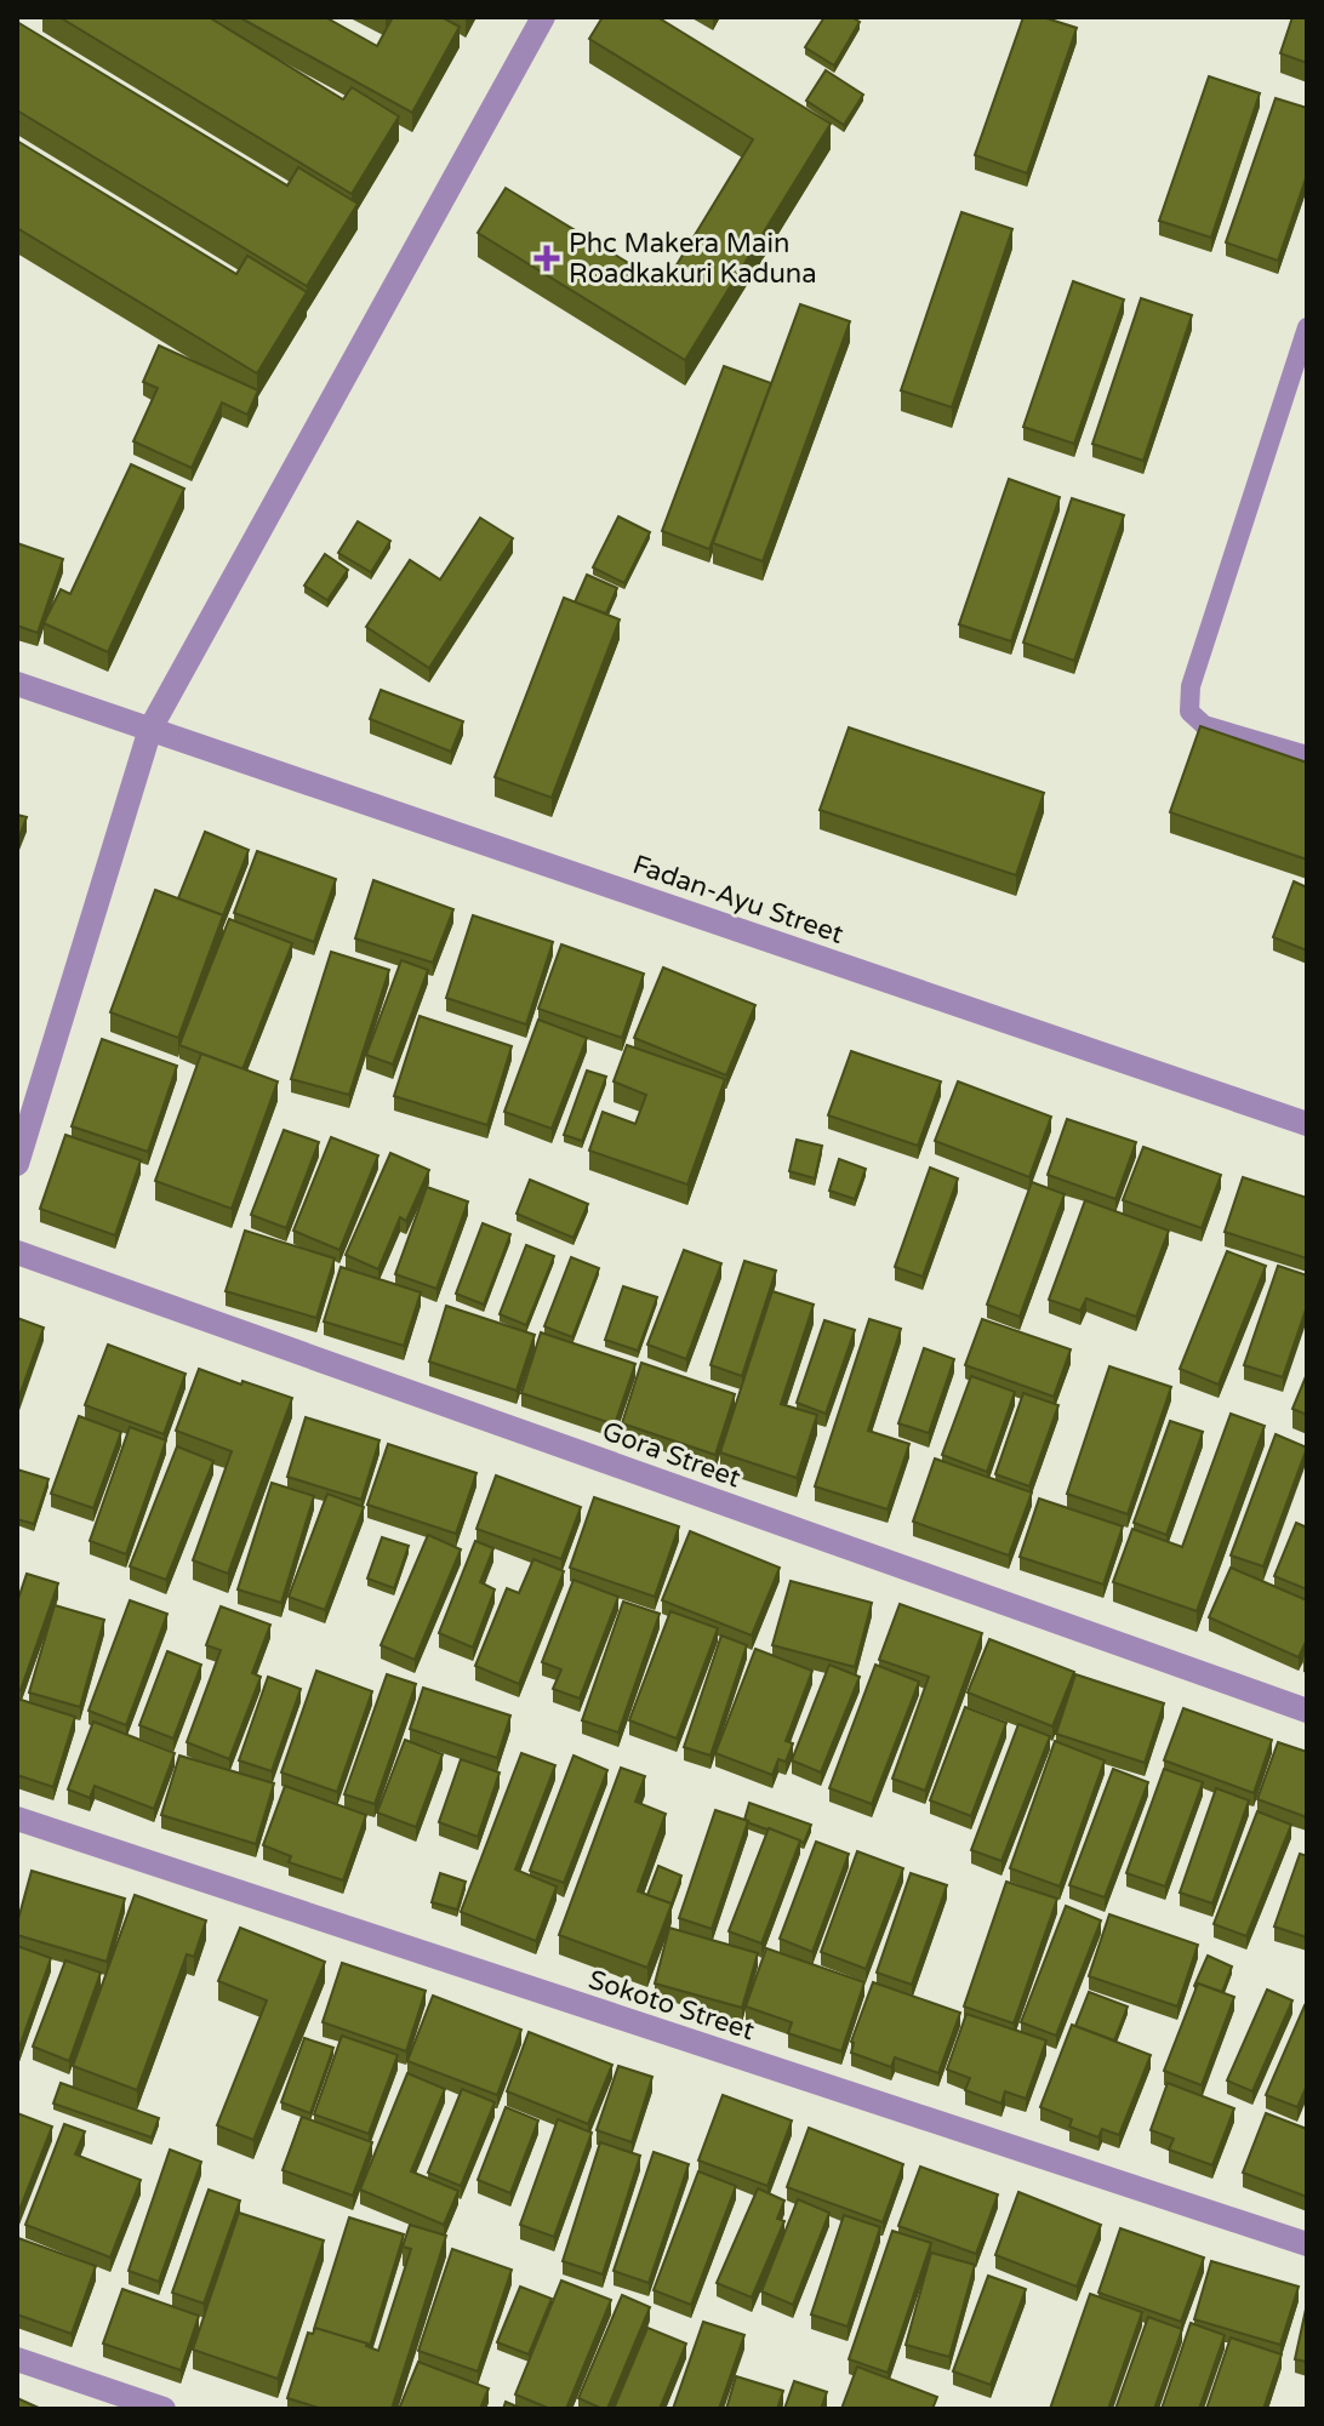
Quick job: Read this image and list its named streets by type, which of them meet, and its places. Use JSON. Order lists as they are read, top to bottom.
{
  "streets": {
    "street": ["Fadan-Ayu Street", "Gora Street", "Sokoto Street"]
  },
  "places": {
    "health": ["Phc Makera Main Roadkakuri Kaduna"]
  }
}
